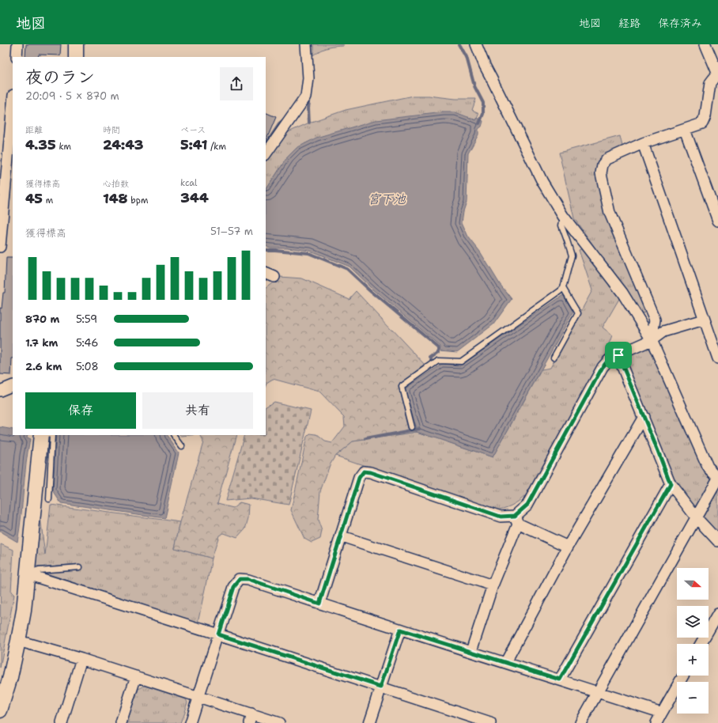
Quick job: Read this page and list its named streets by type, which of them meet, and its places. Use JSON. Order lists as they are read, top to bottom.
{
  "water": ["宮下池"],
  "north": "right",
  "page": {
    "header": "地図",
    "nav": ["地図", "経路", "保存済み"],
    "heading": ["夜のラン", "20:09 · 5 × 870 m"],
    "stats": [
      ["距離", "4.35 km"],
      ["時間", "24:43"],
      ["ペース", "5:41 /km"],
      ["獲得標高", "45 m"],
      ["心拍数", "148 bpm"],
      ["kcal", "344"]
    ],
    "chart": ["獲得標高", "51–57 m"],
    "list": [
      {
        "name": "870 m",
        "note": "5:59"
      },
      {
        "name": "1.7 km",
        "note": "5:46"
      },
      {
        "name": "2.6 km",
        "note": "5:08"
      }
    ],
    "buttons": ["保存", "共有"],
    "map_buttons": ["+", "−"]
  }
}
